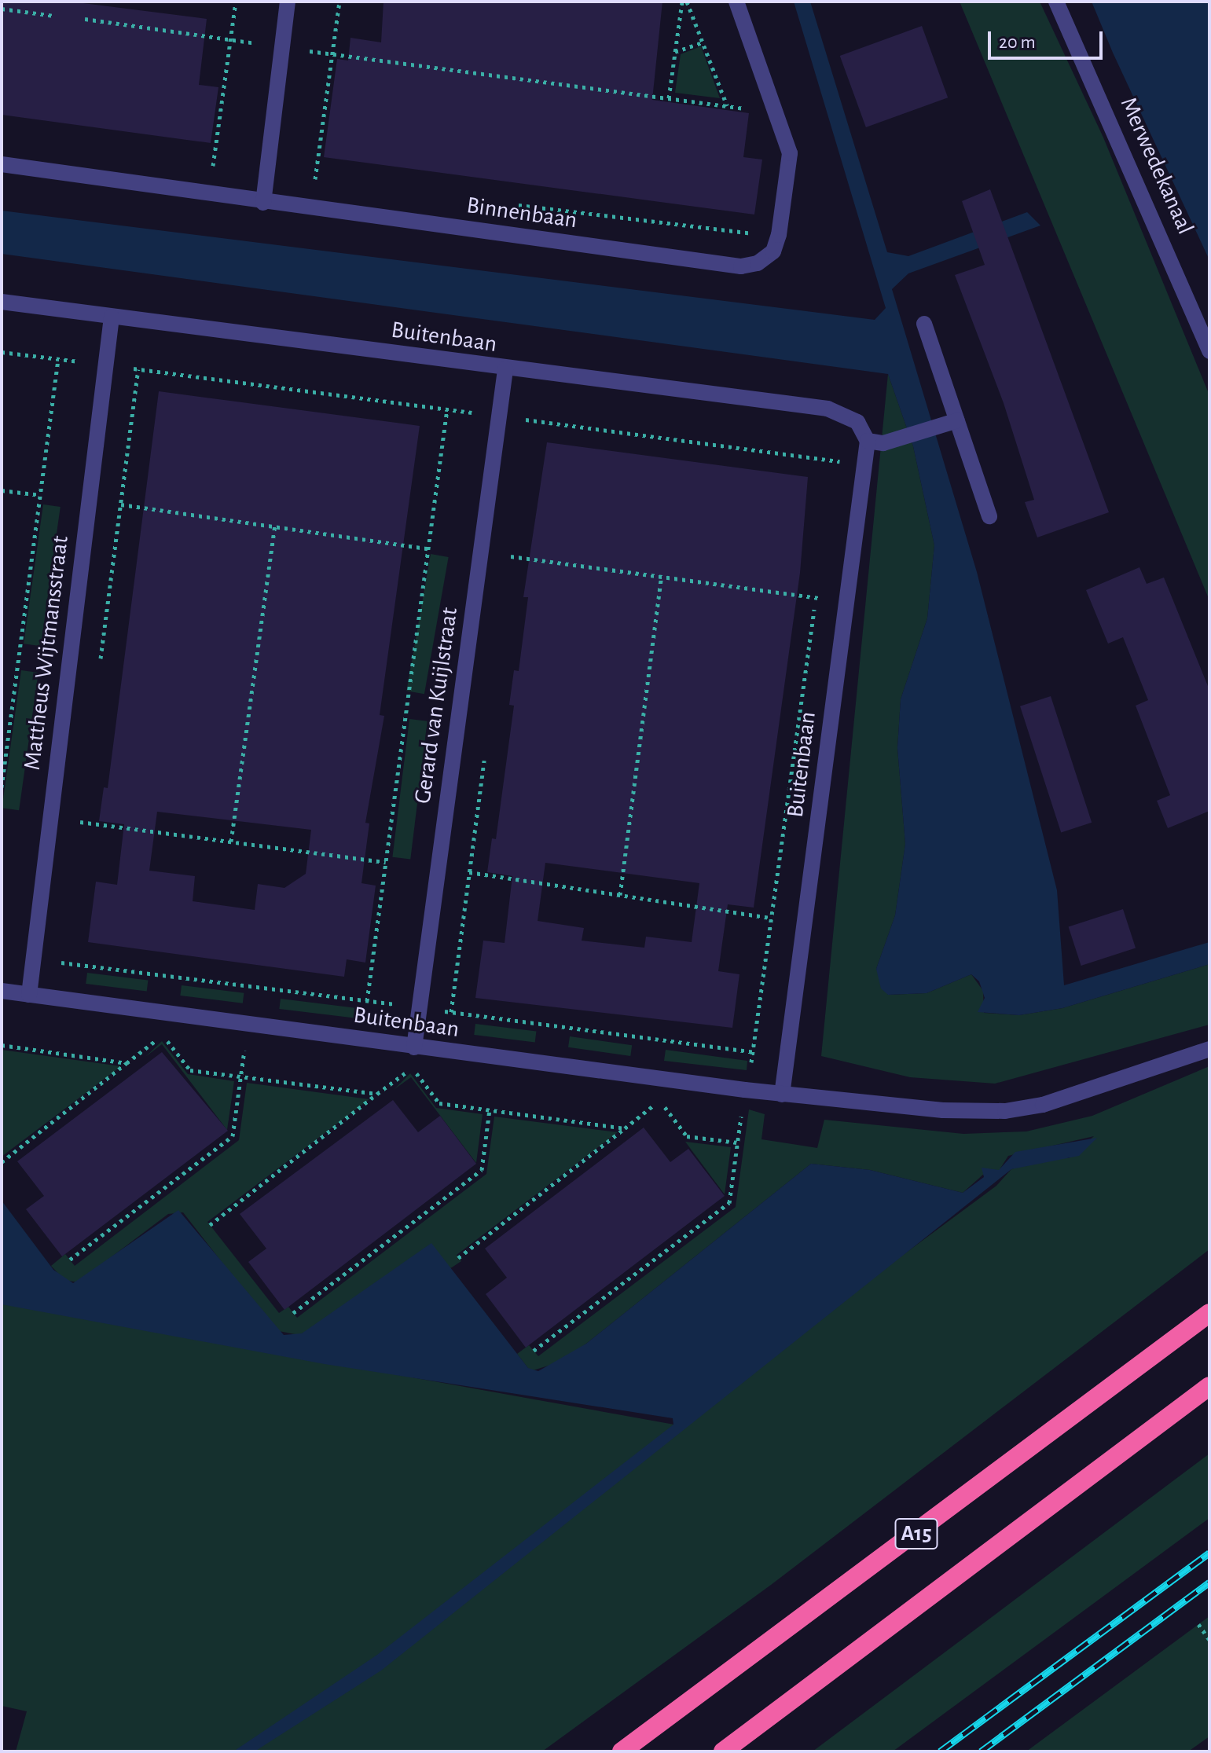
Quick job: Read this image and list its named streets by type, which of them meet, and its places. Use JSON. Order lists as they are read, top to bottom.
{
  "streets": {
    "highway": ["A15"],
    "street": [
      "Merwedekanaal",
      "Binnenbaan",
      "Buitenbaan",
      "Mattheus Wijtmansstraat",
      "Gerard van Kuijlstraat"
    ]
  },
  "crossings": [
    ["Buitenbaan", "Mattheus Wijtmansstraat"],
    ["Buitenbaan", "Gerard van Kuijlstraat"]
  ],
  "scale_bar": "20 m"
}
